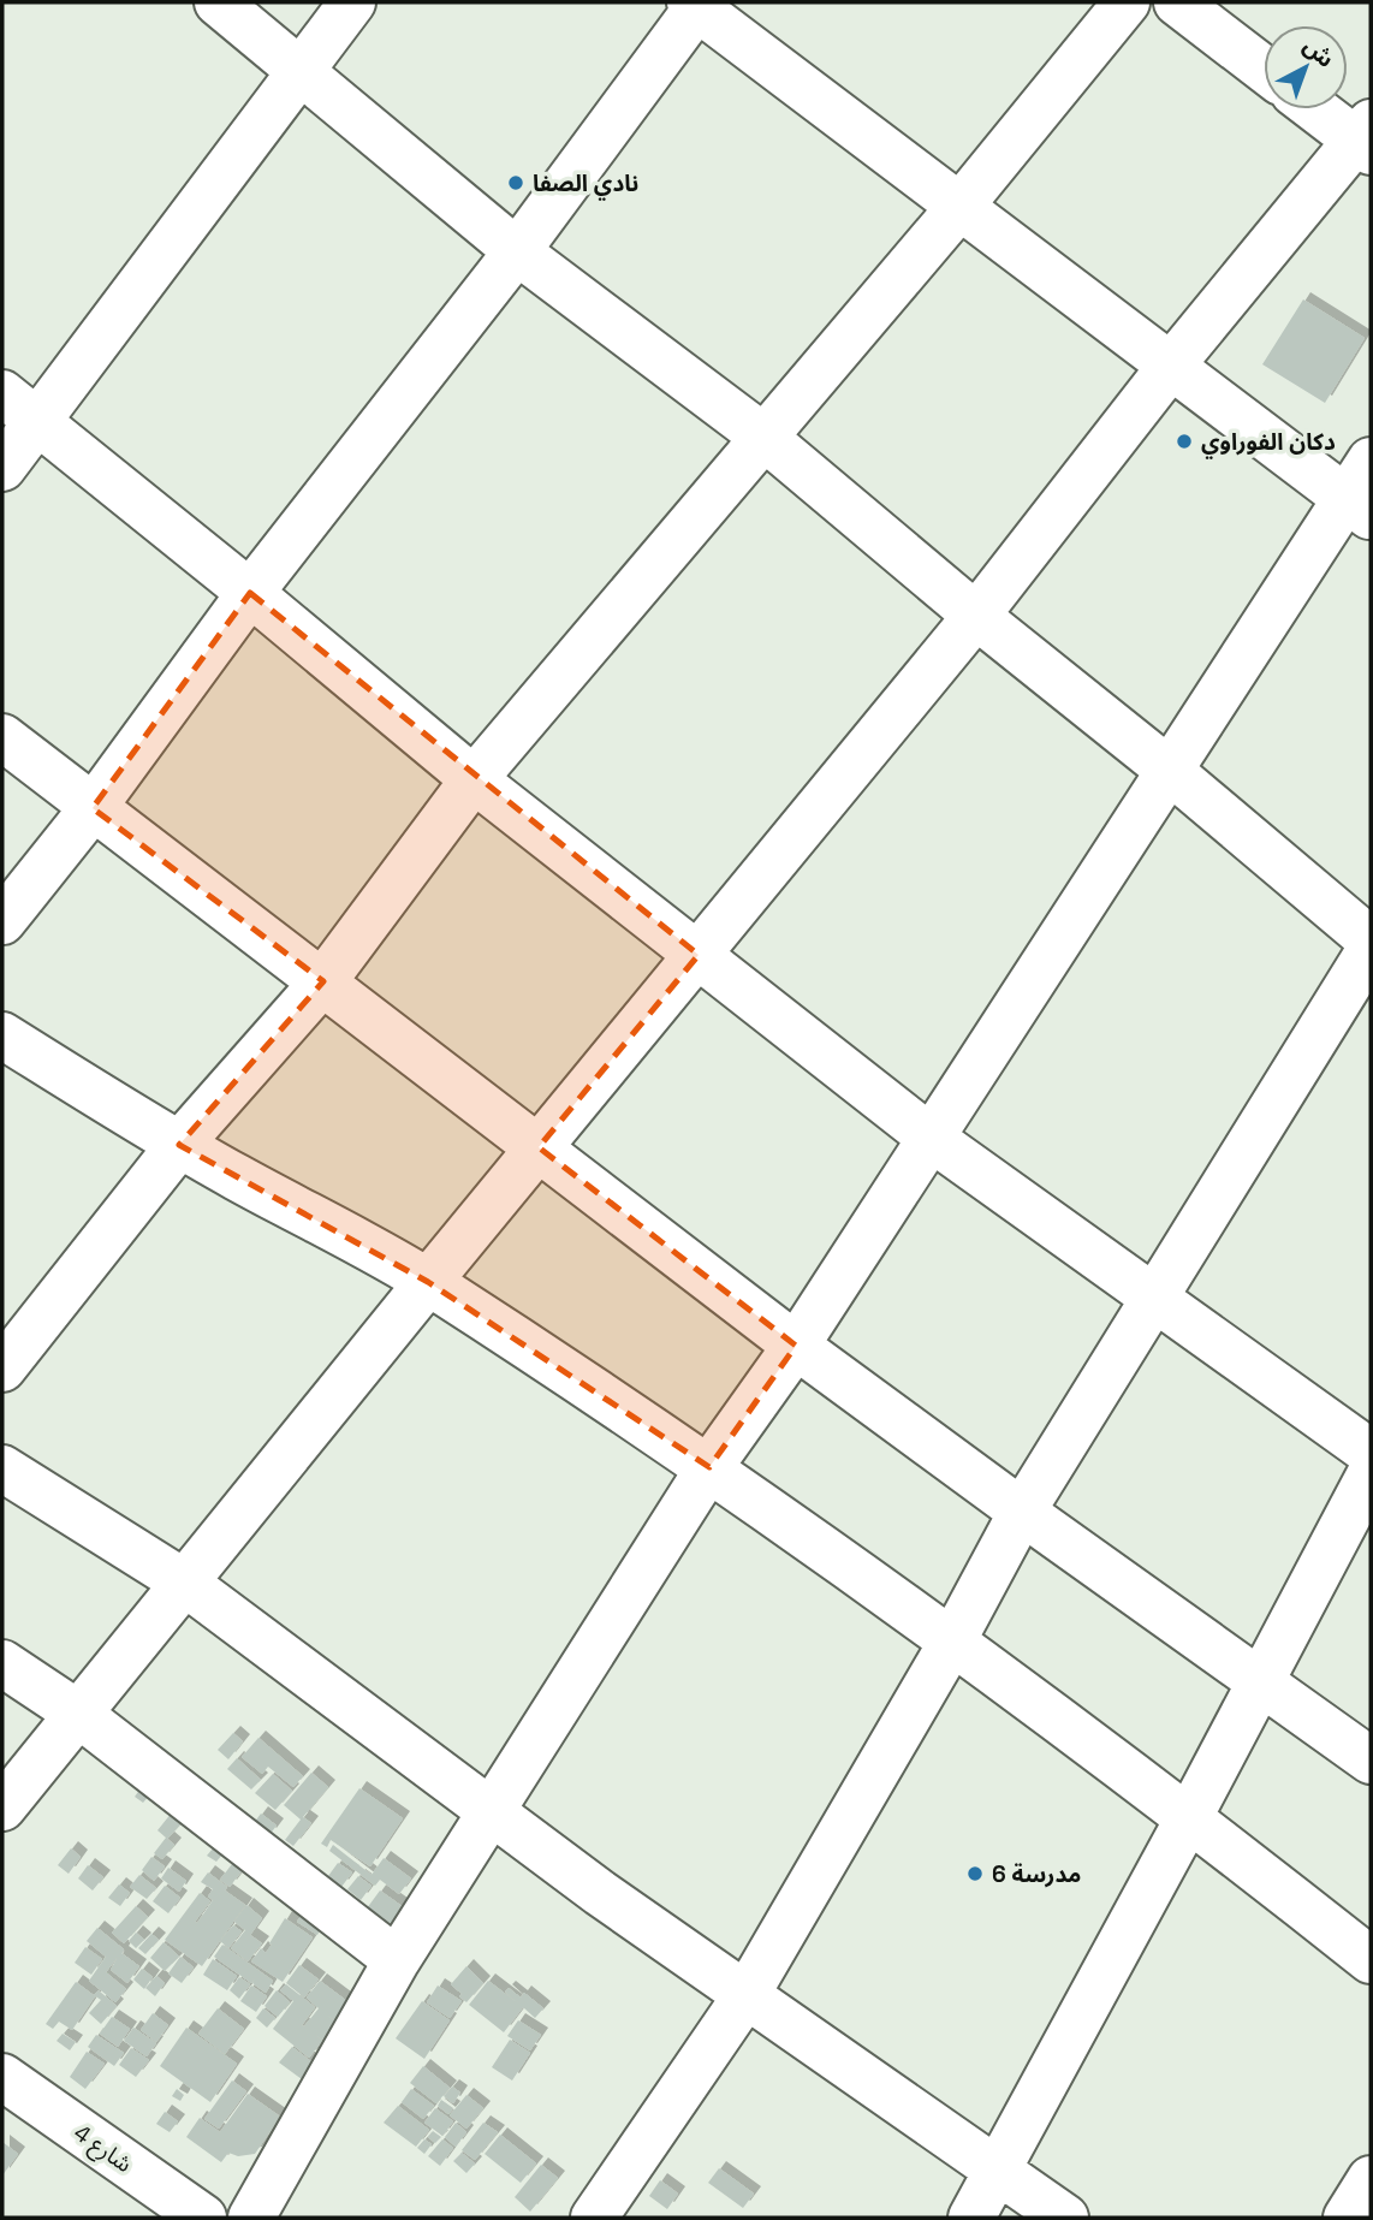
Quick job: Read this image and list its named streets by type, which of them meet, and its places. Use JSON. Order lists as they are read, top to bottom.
{
  "streets": {
    "street": ["شارع 4"]
  },
  "places": ["نادي الصفا", "دكان الفوراوي", "مدرسة 6"],
  "north": "top right"
}
